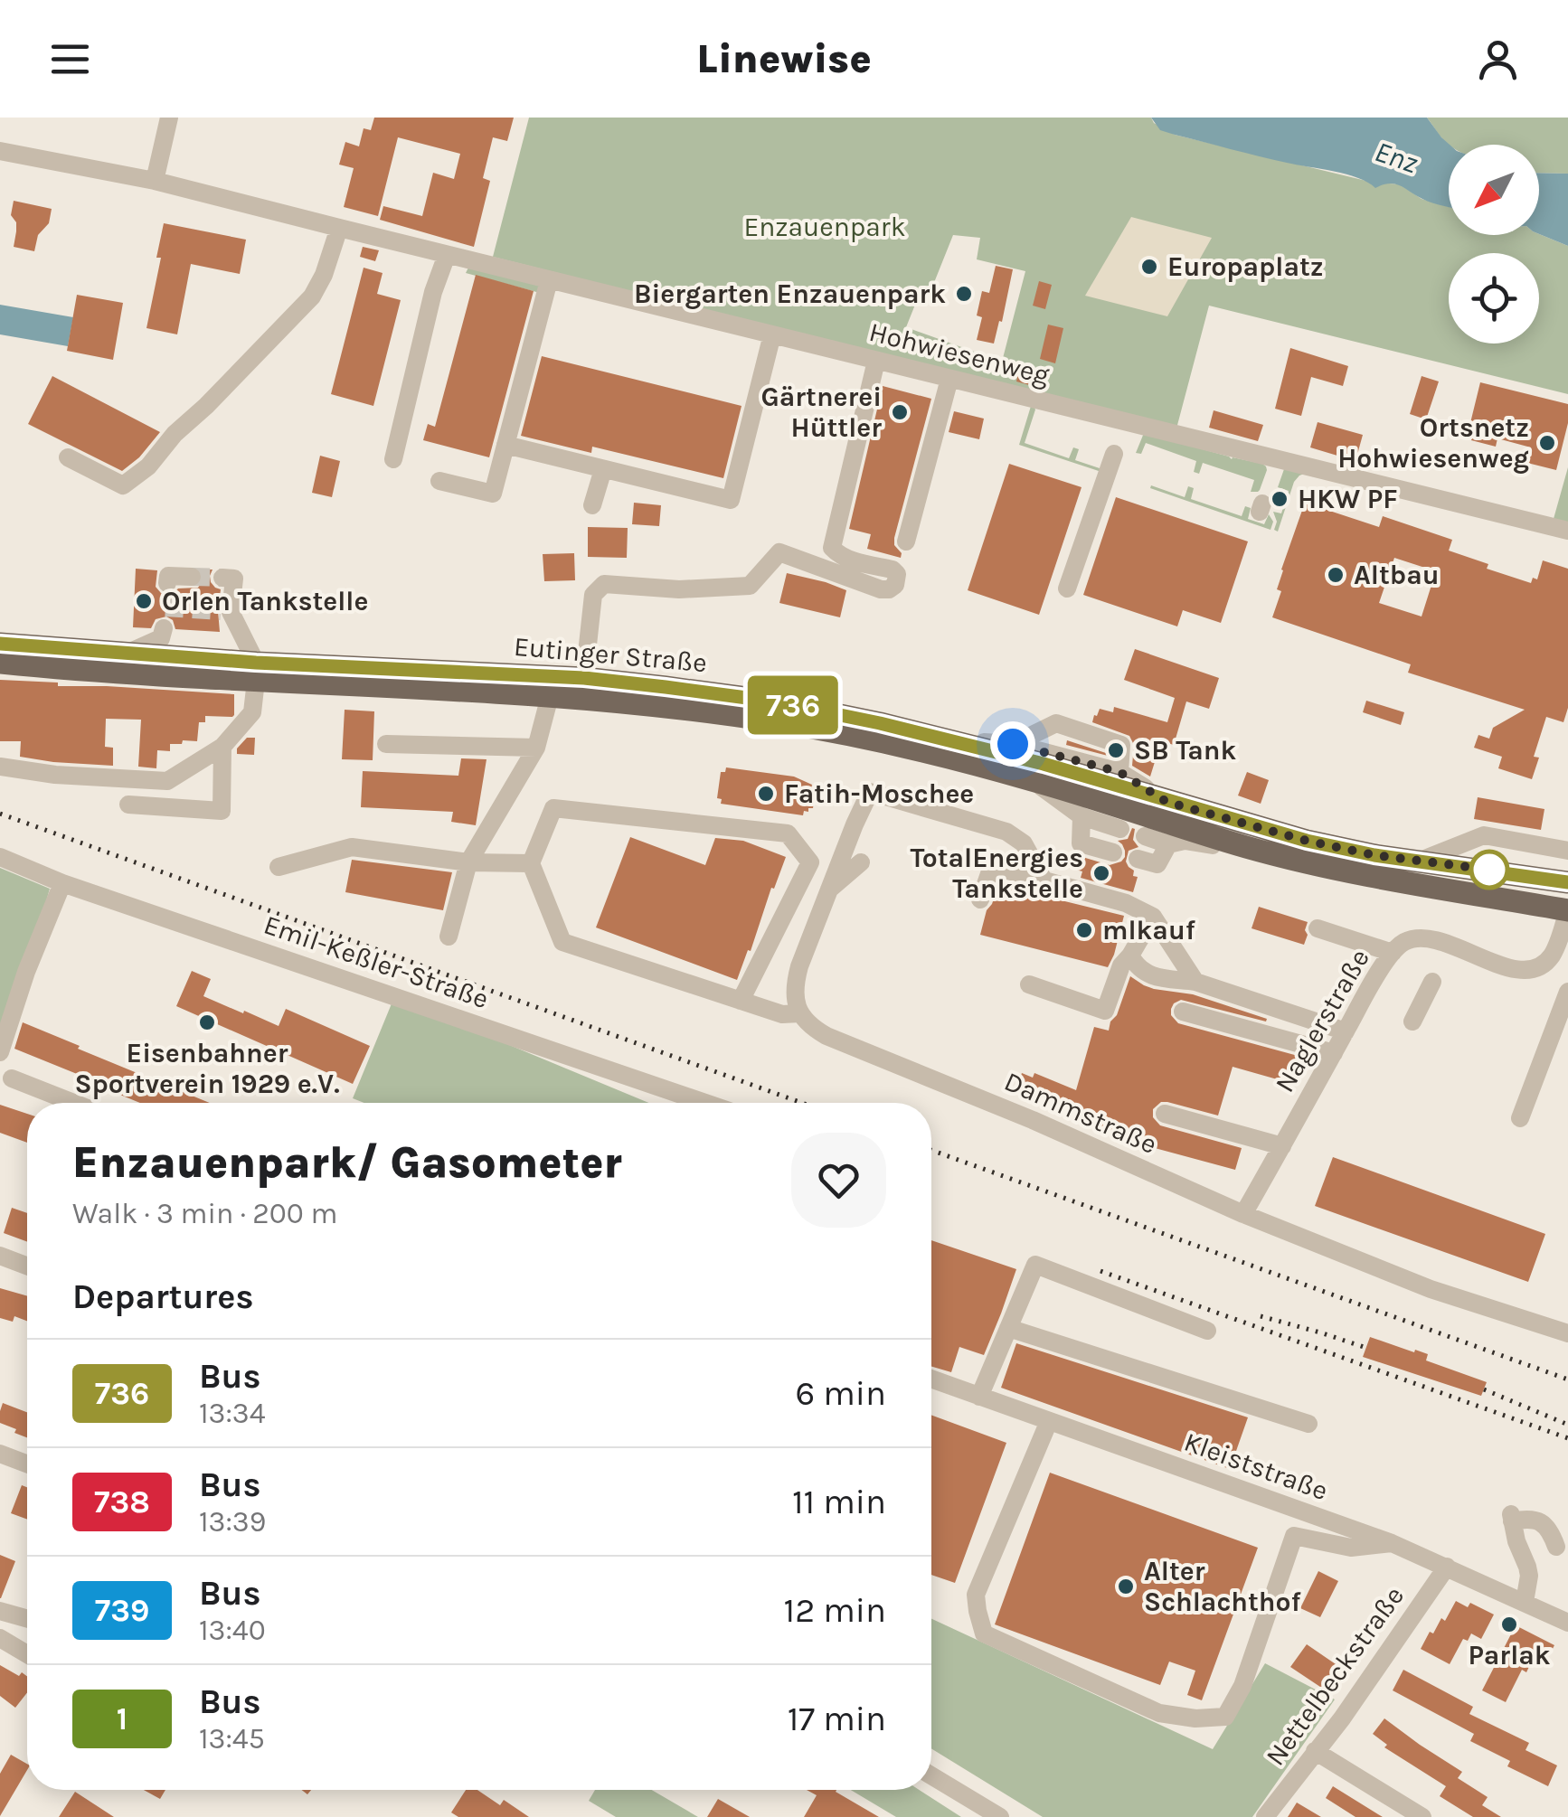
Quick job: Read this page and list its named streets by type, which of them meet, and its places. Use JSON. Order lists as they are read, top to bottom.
{
  "streets": {
    "main road": ["Eutinger Straße"],
    "street": [
      "Hohwiesenweg",
      "Emil-Keßler-Straße",
      "Naglerstraße",
      "Dammstraße",
      "Kleiststraße",
      "Nettelbeckstraße"
    ]
  },
  "crossings": [
    ["Eutinger Straße", "Naglerstraße"],
    ["Naglerstraße", "Dammstraße"],
    ["Kleiststraße", "Nettelbeckstraße"]
  ],
  "water": ["Enz"],
  "parks": ["Enzauenpark"],
  "places": [
    "Europaplatz",
    "Biergarten Enzauenpark",
    "Gärtnerei Hüttler",
    "Ortsnetz Hohwiesenweg",
    "HKW PF",
    "Altbau",
    "Orlen Tankstelle",
    "SB Tank",
    "Fatih-Moschee",
    "TotalEnergies Tankstelle",
    "mlkauf",
    "Eisenbahner Sportverein 1929 e.V.",
    "Alter Schlachthof",
    "Parlak"
  ],
  "lines": ["bus line 736"],
  "north": "bottom left",
  "page": {
    "header": "Linewise",
    "on_map": "736",
    "heading": [
      ["Enzauenpark/ Gasometer", "Walk · 3 min · 200 m"],
      "Departures"
    ],
    "list": [
      {
        "mark": "736",
        "name": "Bus",
        "note": "13:34",
        "value": "6 min"
      },
      {
        "mark": "738",
        "name": "Bus",
        "note": "13:39",
        "value": "11 min"
      },
      {
        "mark": "739",
        "name": "Bus",
        "note": "13:40",
        "value": "12 min"
      },
      {
        "mark": "1",
        "name": "Bus",
        "note": "13:45",
        "value": "17 min"
      }
    ]
  }
}
